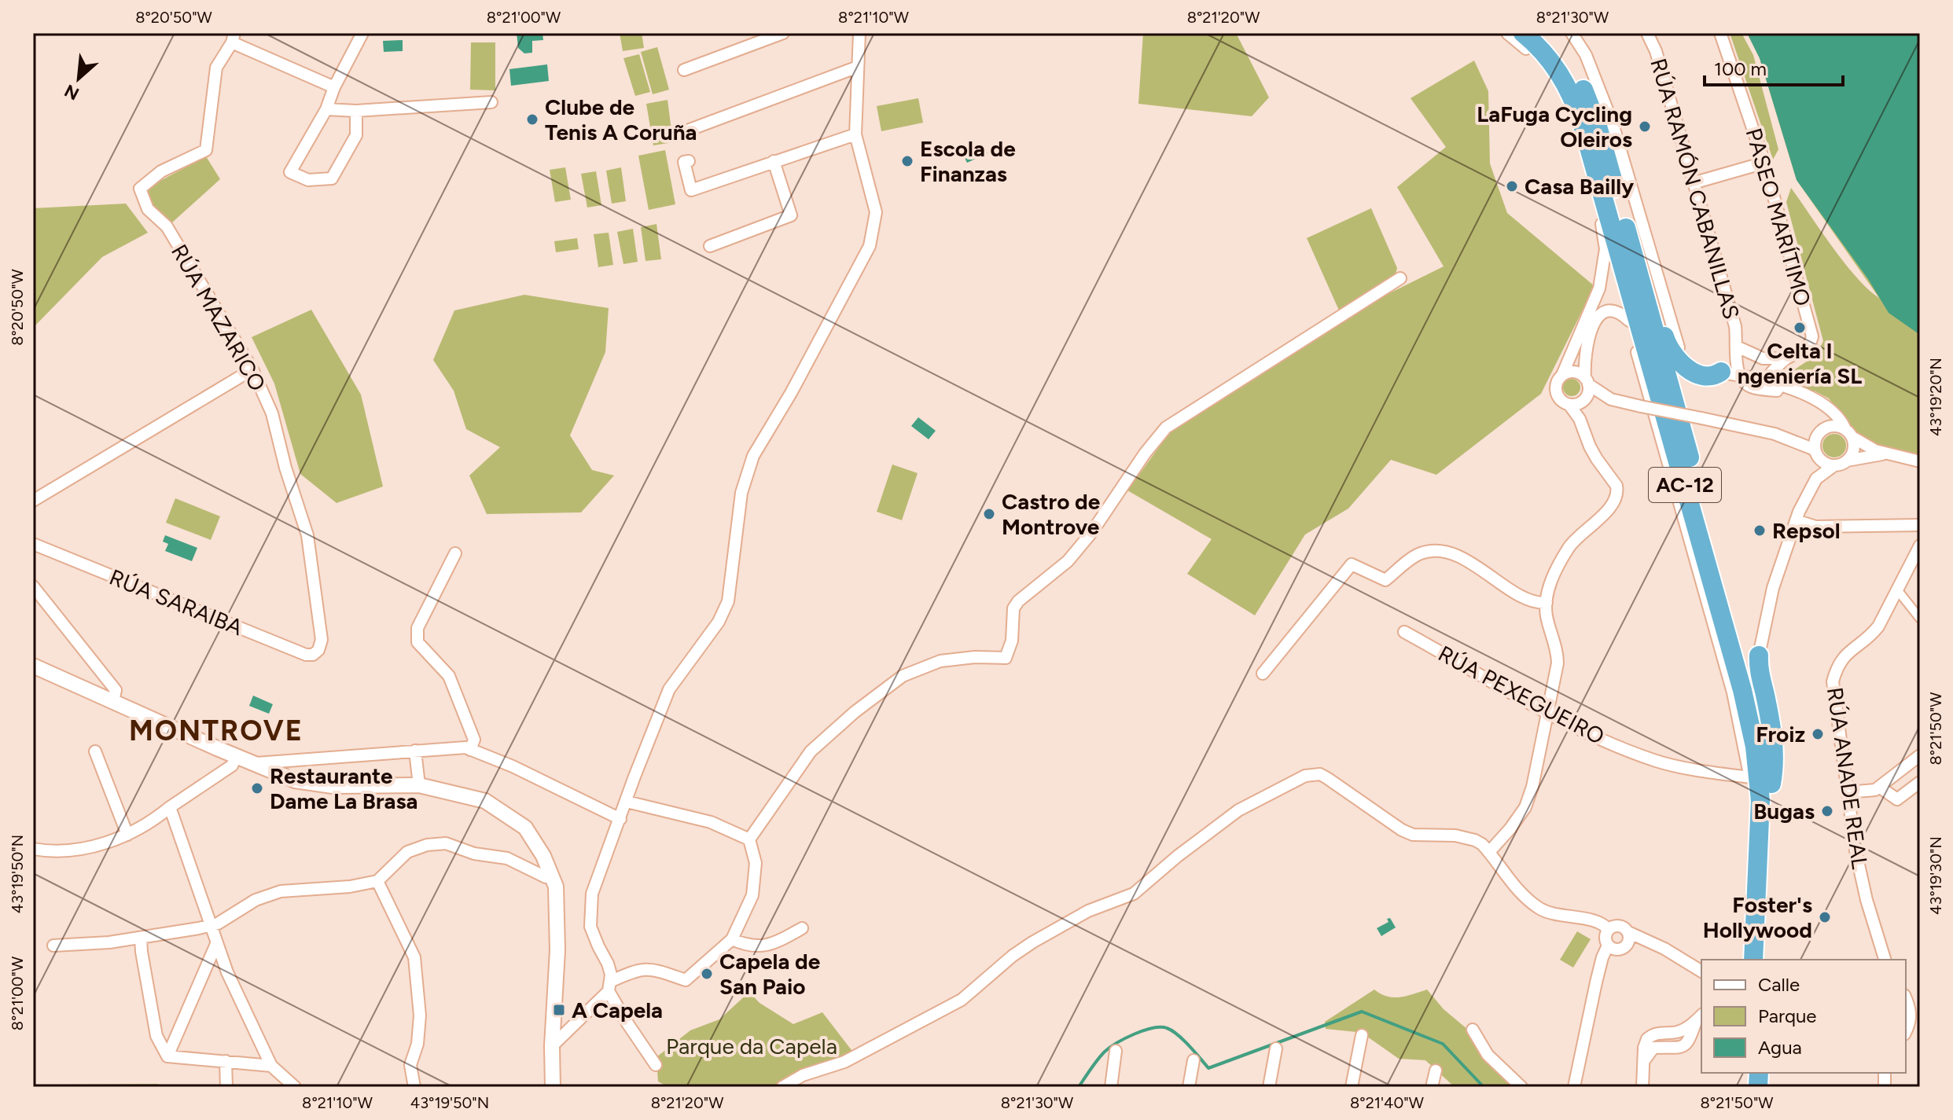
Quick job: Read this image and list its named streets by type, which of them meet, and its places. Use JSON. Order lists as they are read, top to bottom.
{
  "streets": {
    "highway": ["AC-12"],
    "street": [
      "RÚA RAMÓN CABANILLAS",
      "PASEO MARÍTIMO",
      "RÚA MAZARICO",
      "RÚA SARAIBA",
      "RÚA PEXEGUEIRO",
      "RÚA ANADE REAL"
    ]
  },
  "crossings": [
    ["RÚA RAMÓN CABANILLAS", "PASEO MARÍTIMO"],
    ["RÚA MAZARICO", "RÚA SARAIBA"]
  ],
  "districts": ["MONTROVE"],
  "parks": ["Parque da Capela"],
  "places": {
    "other": [
      "Clube de Tenis A Coruña",
      "LaFuga Cycling Oleiros",
      "Escola de Finanzas",
      "Casa Bailly",
      "Celta I ngeniería SL",
      "Castro de Montrove",
      "Repsol",
      "Froiz",
      "Restaurante Dame La Brasa",
      "Bugas",
      "Foster's Hollywood",
      "Capela de San Paio"
    ],
    "transit": ["A Capela"]
  },
  "legend": ["Calle", "Parque", "Agua"],
  "scale_bar": "100 m",
  "north": "bottom left",
  "coordinates": [
    "8°20'50\"W",
    "8°21'00\"W",
    "8°21'10\"W",
    "8°21'20\"W",
    "8°21'30\"W",
    "43°19'20\"N",
    "8°21'50\"W",
    "43°19'50\"N",
    "43°19'30\"N",
    "8°21'40\"W"
  ]
}
